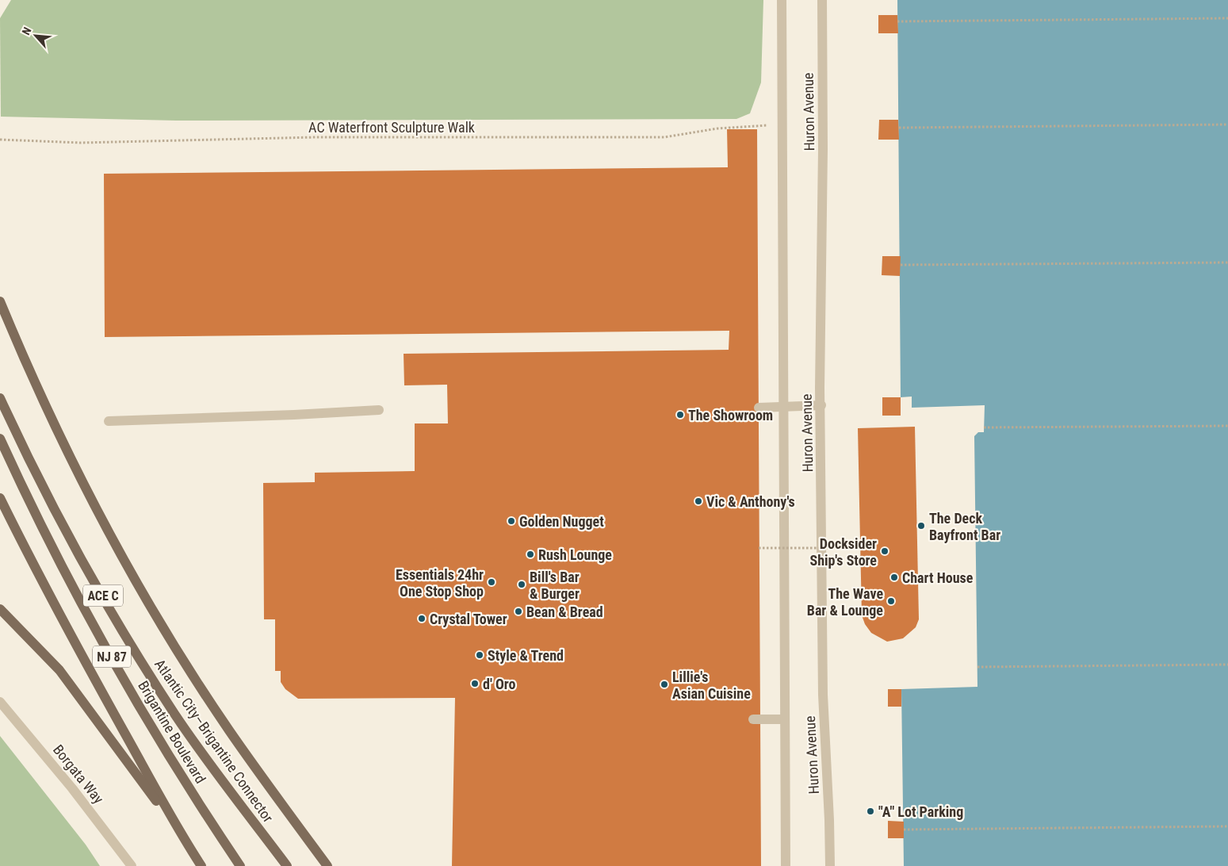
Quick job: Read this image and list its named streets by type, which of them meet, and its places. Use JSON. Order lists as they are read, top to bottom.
{
  "streets": {
    "main road": [
      "ACE C",
      "NJ 87",
      "Brigantine Boulevard",
      "Atlantic City–Brigantine Connector"
    ],
    "street": ["Huron Avenue", "Borgata Way"],
    "path": ["AC Waterfront Sculpture Walk"]
  },
  "crossings": [
    ["Huron Avenue", "AC Waterfront Sculpture Walk"]
  ],
  "places": [
    "The Showroom",
    "Vic & Anthony's",
    "Golden Nugget",
    "The Deck Bayfront Bar",
    "Docksider Ship's Store",
    "Rush Lounge",
    "Chart House",
    "Essentials 24hr One Stop Shop",
    "Bill's Bar & Burger",
    "The Wave Bar & Lounge",
    "Bean & Bread",
    "Crystal Tower",
    "Style & Trend",
    "d' Oro",
    "Lillie's Asian Cuisine",
    "\"A\" Lot Parking"
  ],
  "north": "top left"
}
